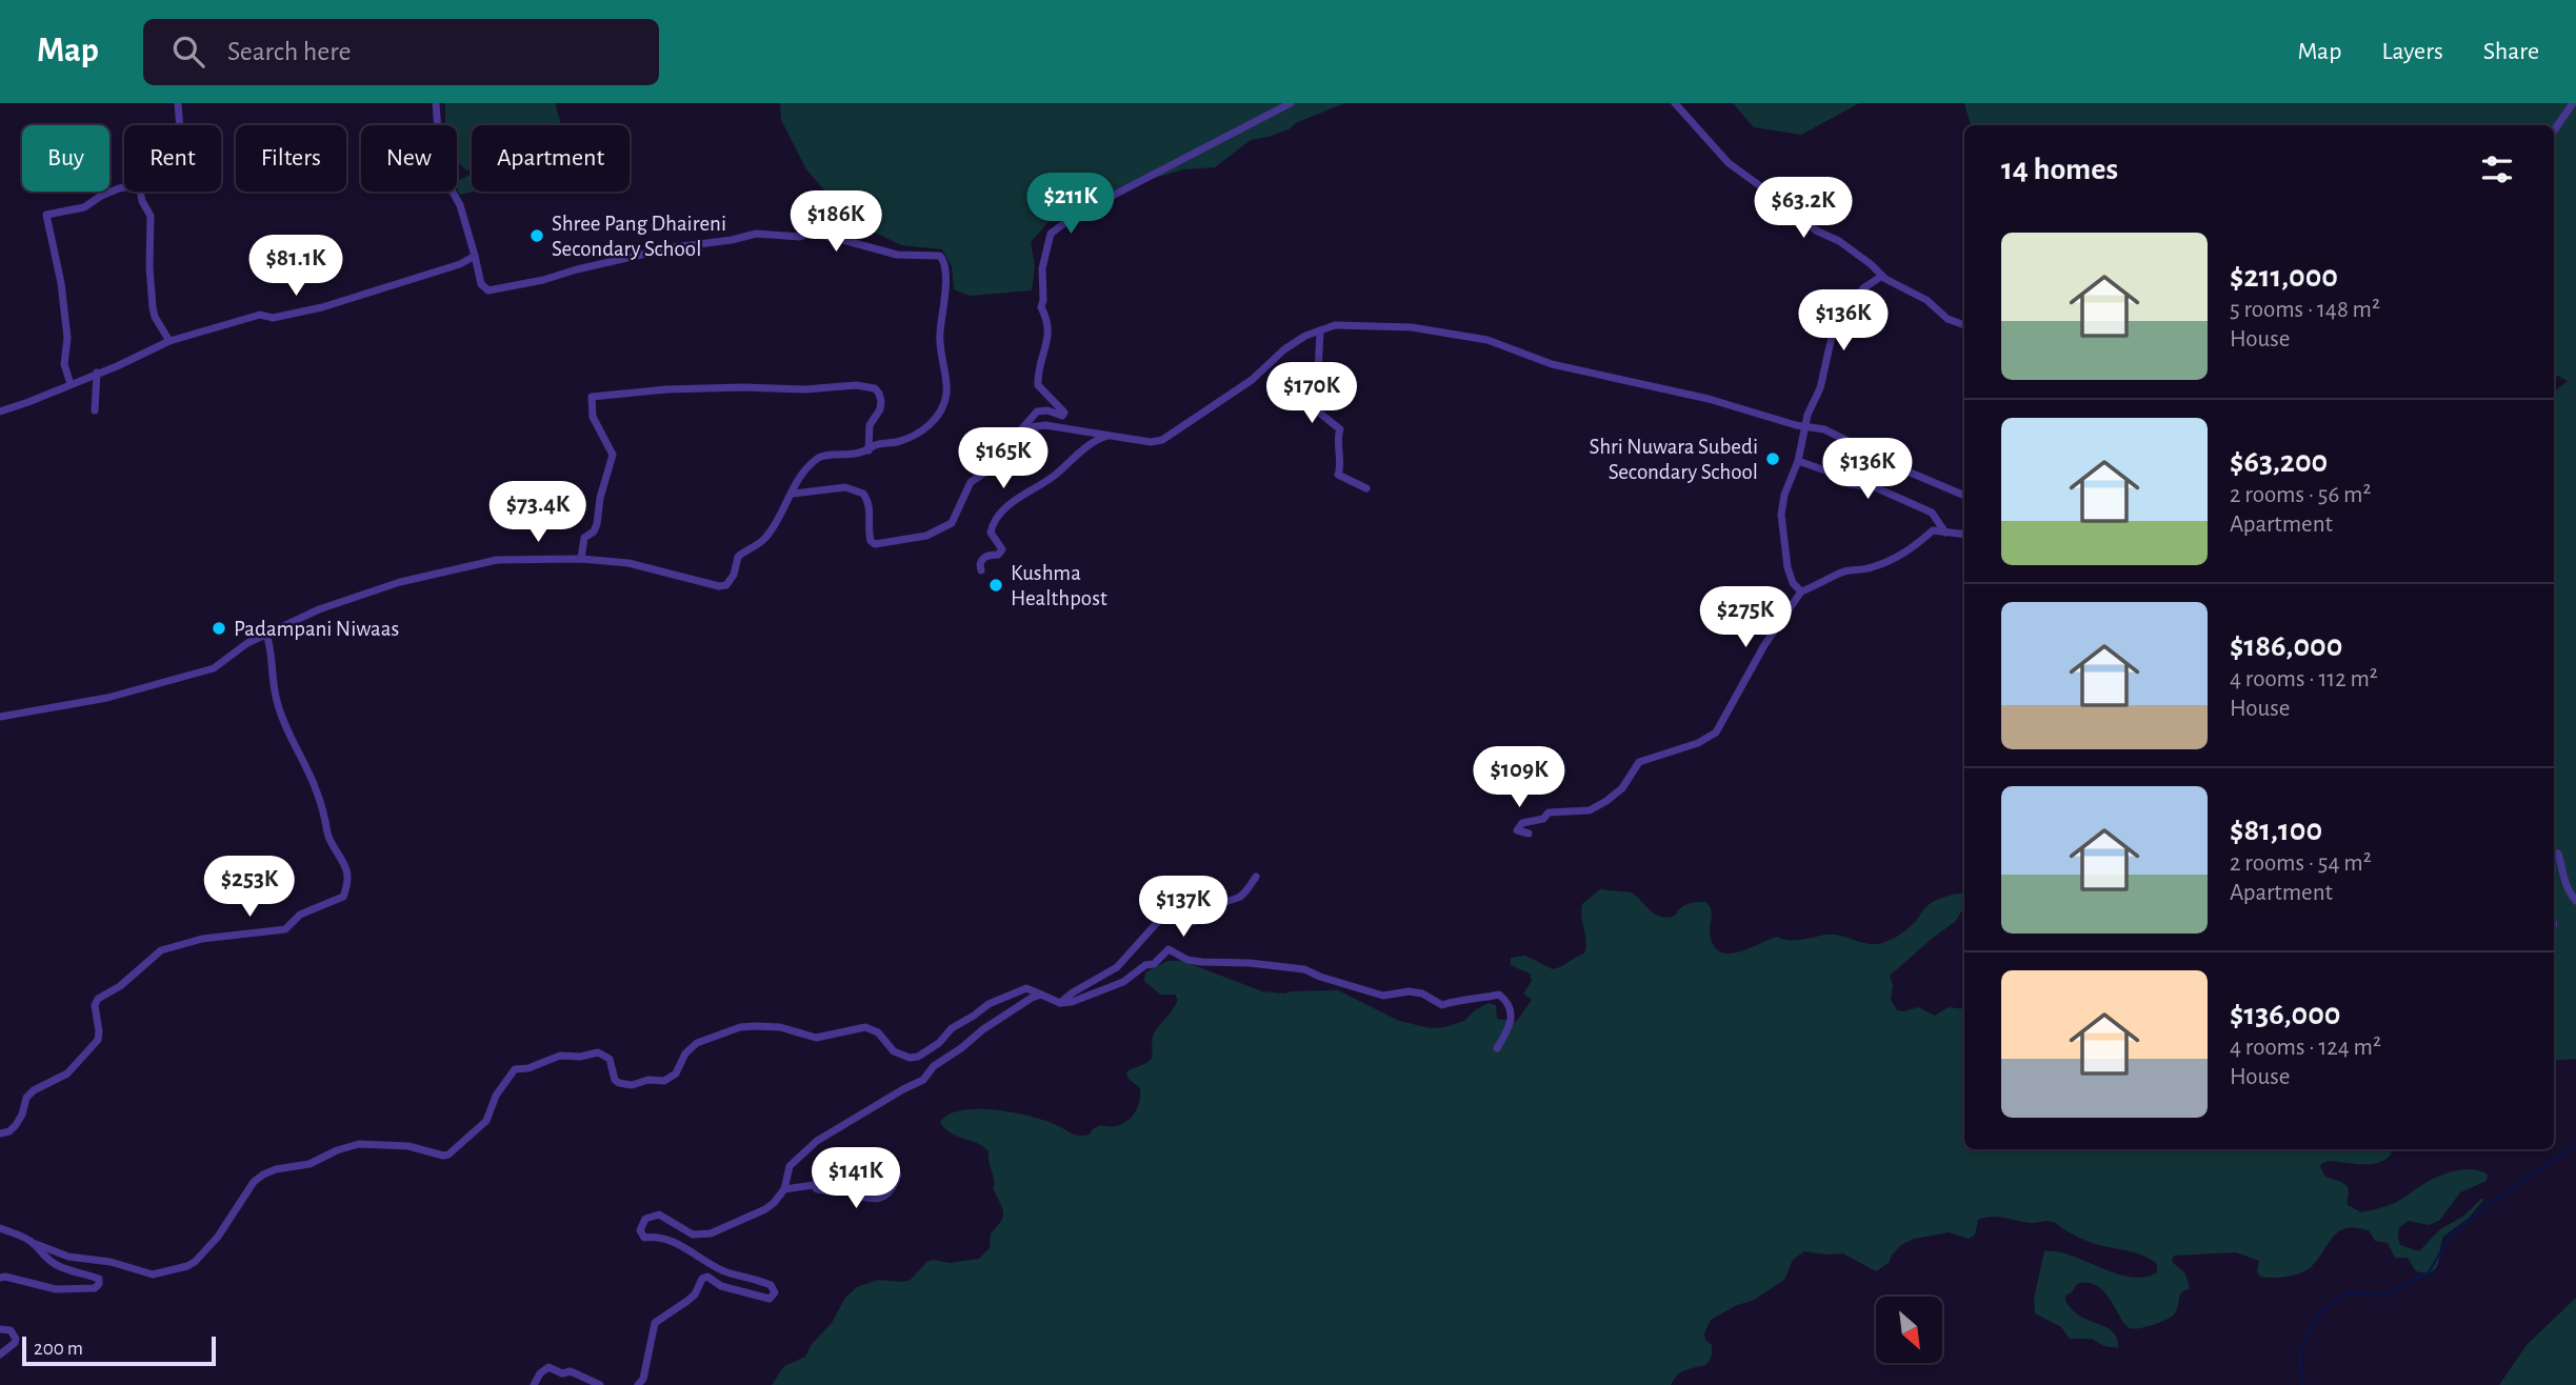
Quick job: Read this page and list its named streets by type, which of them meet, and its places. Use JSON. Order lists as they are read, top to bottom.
{
  "places": [
    "Shree Pang Dhaireni Secondary School",
    "Shri Nuwara Subedi Secondary School",
    "Kushma Healthpost",
    "Padampani Niwaas"
  ],
  "scale_bar": "200 m",
  "north": "bottom right",
  "page": {
    "header": "Map",
    "search": "Search here",
    "nav": ["Map", "Layers", "Share"],
    "chip": [
      "Buy",
      "Rent",
      "Filters",
      "New",
      "Apartment"
    ],
    "heading": "14 homes",
    "price": [
      "$211K",
      "$63.2K",
      "$186K",
      "$81.1K",
      "$136K",
      "$170K",
      "$165K",
      "$136K",
      "$73.4K",
      "$275K",
      "$109K",
      "$253K",
      "$137K",
      "$141K"
    ],
    "list": [
      {
        "name": "$211,000",
        "note": "5 rooms · 148 m² · House"
      },
      {
        "name": "$63,200",
        "note": "2 rooms · 56 m² · Apartment"
      },
      {
        "name": "$186,000",
        "note": "4 rooms · 112 m² · House"
      },
      {
        "name": "$81,100",
        "note": "2 rooms · 54 m² · Apartment"
      },
      {
        "name": "$136,000",
        "note": "4 rooms · 124 m² · House"
      }
    ],
    "scale": "200 m"
  }
}
